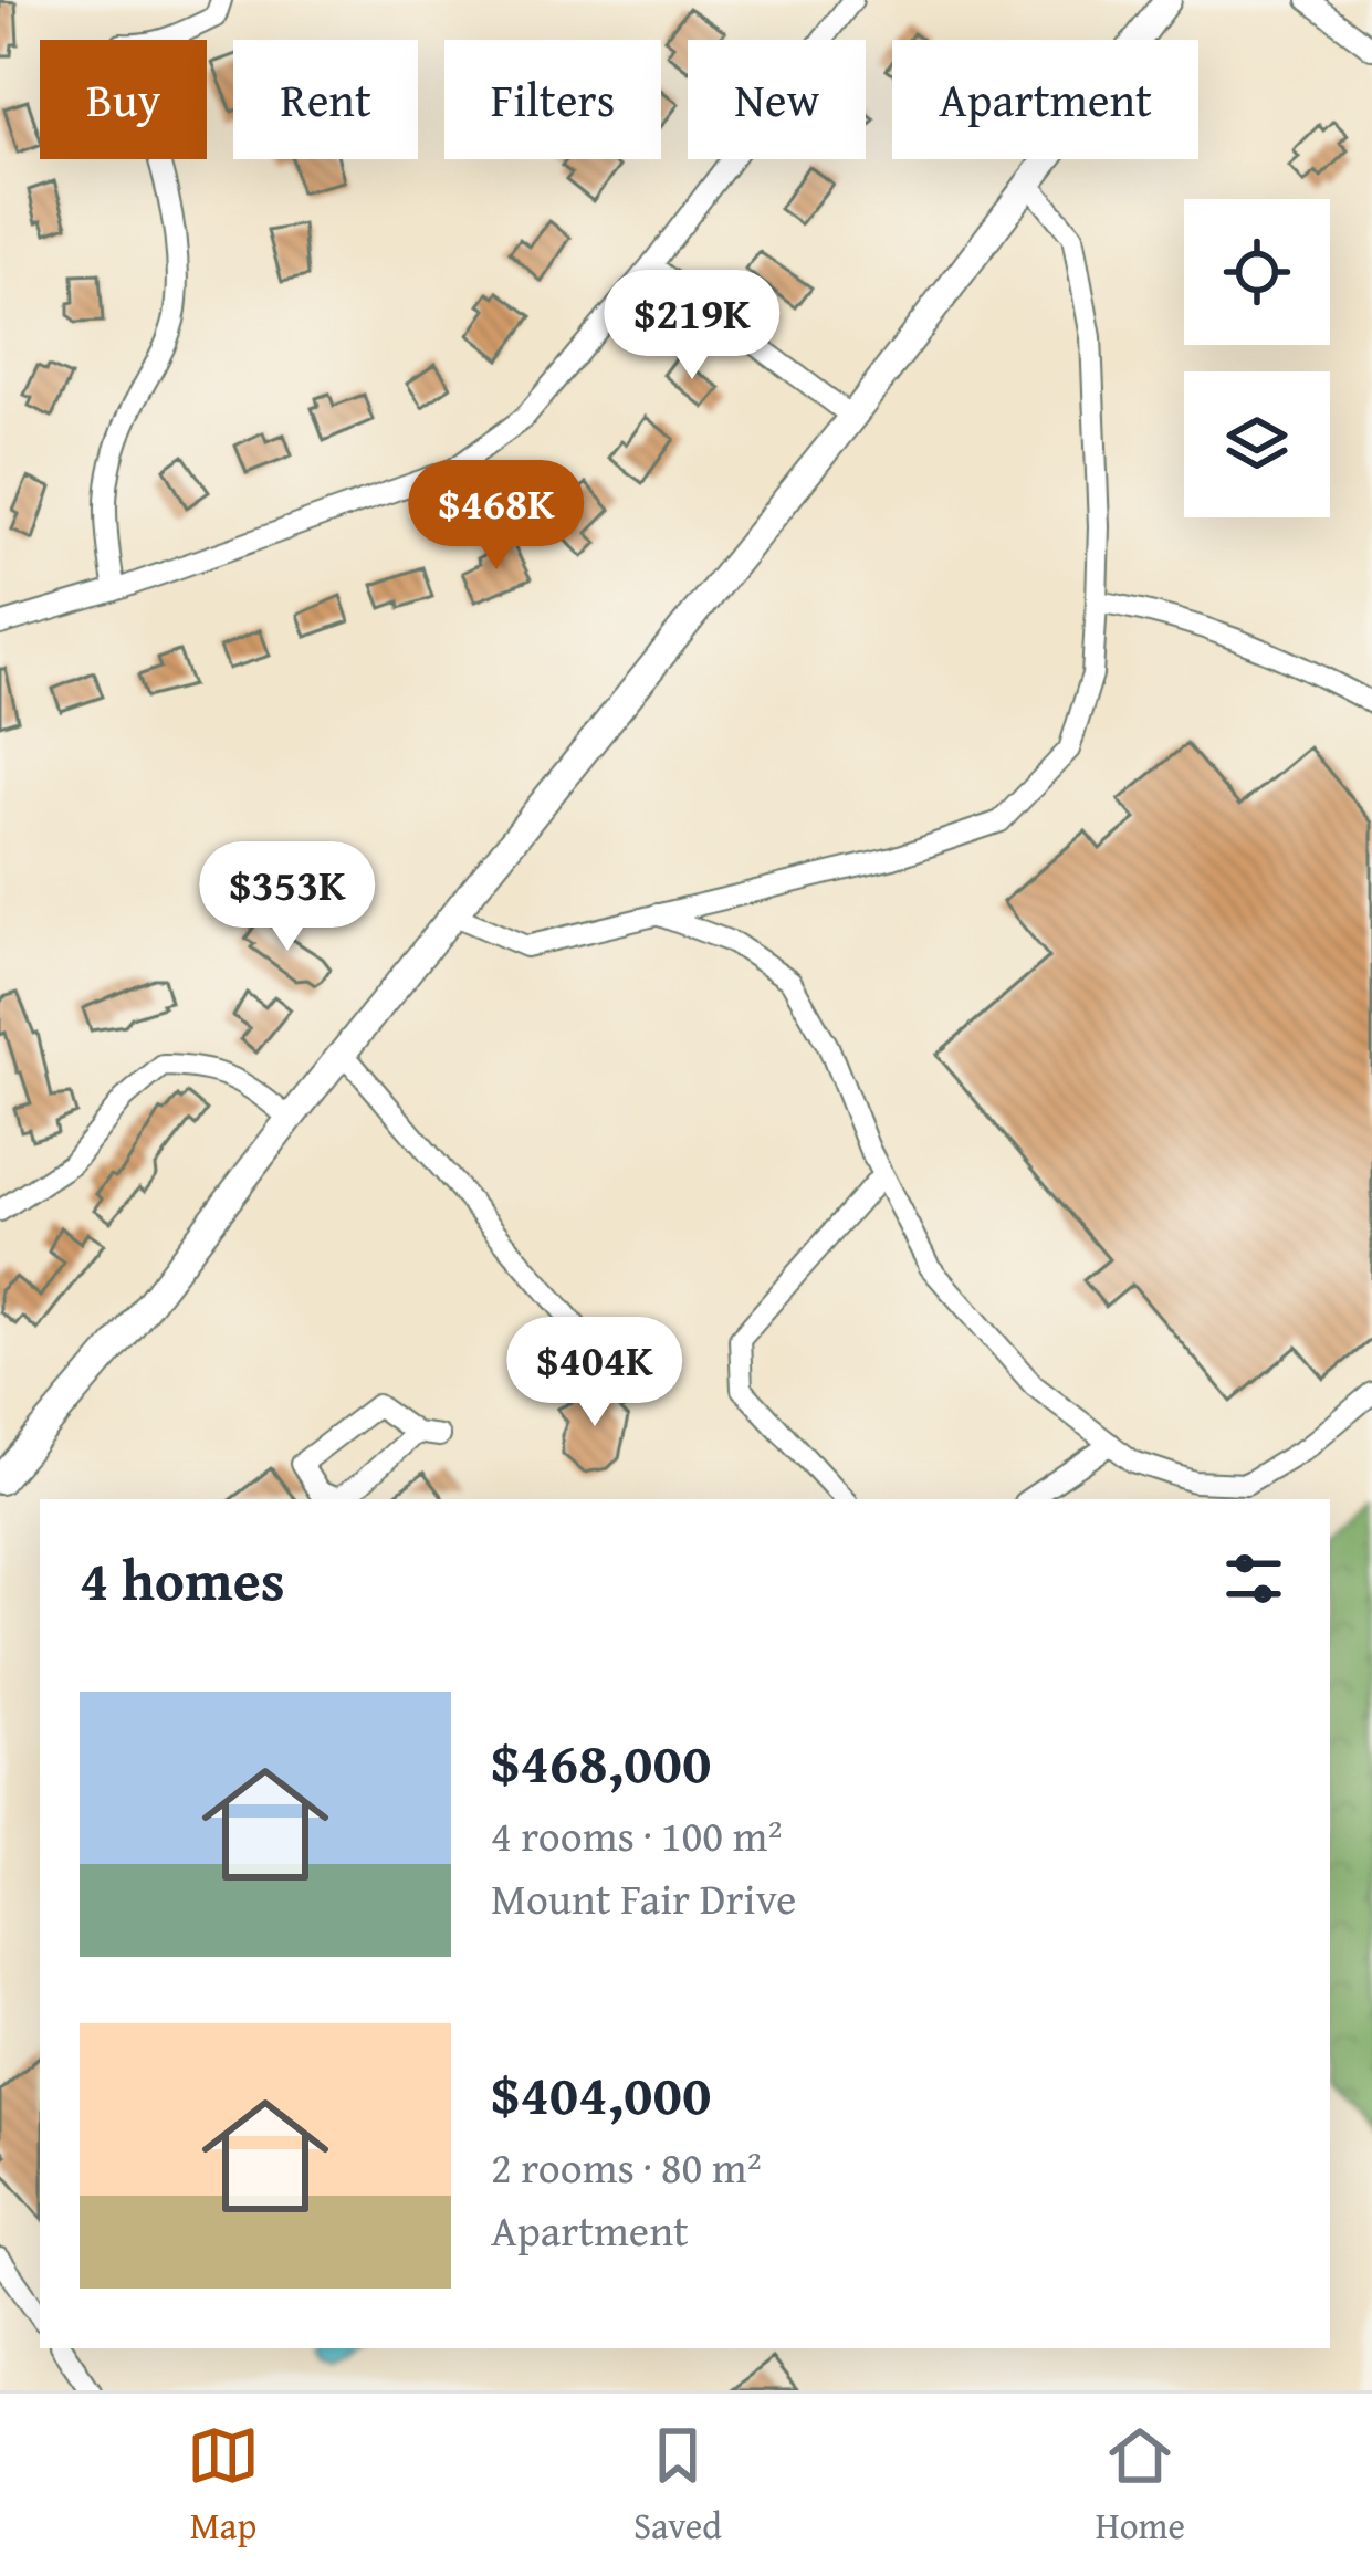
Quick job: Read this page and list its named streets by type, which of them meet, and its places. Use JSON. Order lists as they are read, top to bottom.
{
  "page": {
    "chip": [
      "Buy",
      "Rent",
      "Filters",
      "New",
      "Apartment"
    ],
    "price": [
      "$219K",
      "$468K",
      "$353K",
      "$404K"
    ],
    "heading": "4 homes",
    "list": [
      {
        "name": "$468,000",
        "note": "4 rooms · 100 m² · Mount Fair Drive"
      },
      {
        "name": "$404,000",
        "note": "2 rooms · 80 m² · Apartment"
      }
    ],
    "tabs": ["Map", "Saved", "Home"]
  }
}
